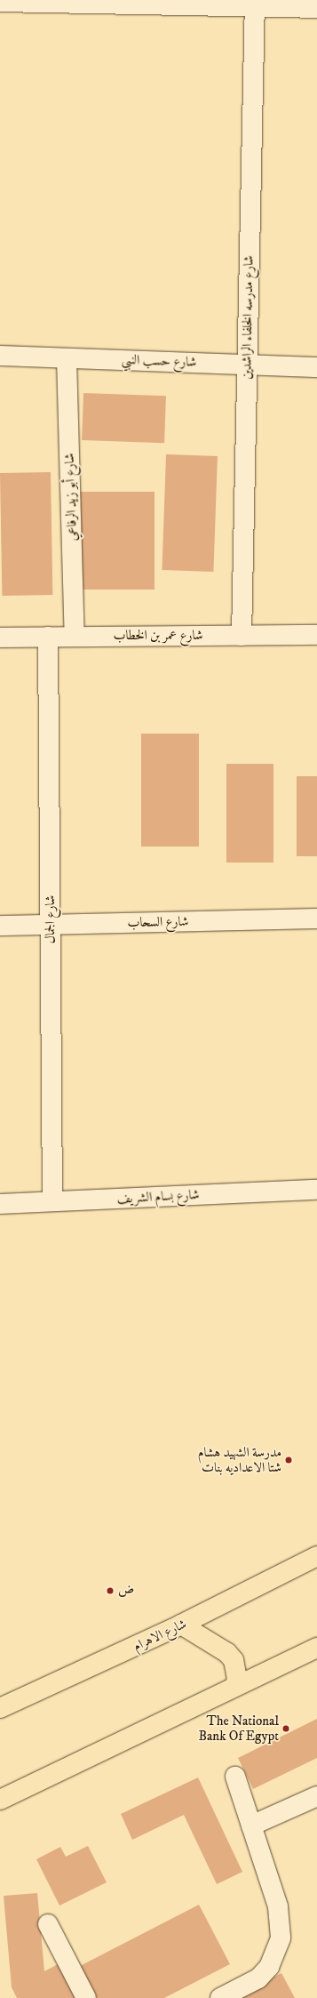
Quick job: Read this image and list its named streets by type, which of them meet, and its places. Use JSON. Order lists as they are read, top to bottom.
{
  "streets": {
    "main road": ["شارع الاهرام"],
    "street": [
      "شارع مدرسه الخلفاء الراشدين",
      "شارع حسب النبي",
      "شارع أبو زيد الرفاعي",
      "شارع عمر بن الخطاب",
      "شارع الجمال",
      "شارع السحاب",
      "شارع بسام الشريف"
    ]
  },
  "crossings": [
    ["شارع مدرسه الخلفاء الراشدين", "شارع حسب النبي"],
    ["شارع مدرسه الخلفاء الراشدين", "شارع عمر بن الخطاب"],
    ["شارع حسب النبي", "شارع أبو زيد الرفاعي"],
    ["شارع أبو زيد الرفاعي", "شارع عمر بن الخطاب"],
    ["شارع عمر بن الخطاب", "شارع الجمال"],
    ["شارع الجمال", "شارع السحاب"],
    ["شارع الجمال", "شارع بسام الشريف"]
  ],
  "places": ["مدرسة الشهيد هشام شتا الاعداديه بنات", "ض", "The National Bank Of Egypt"]
}
